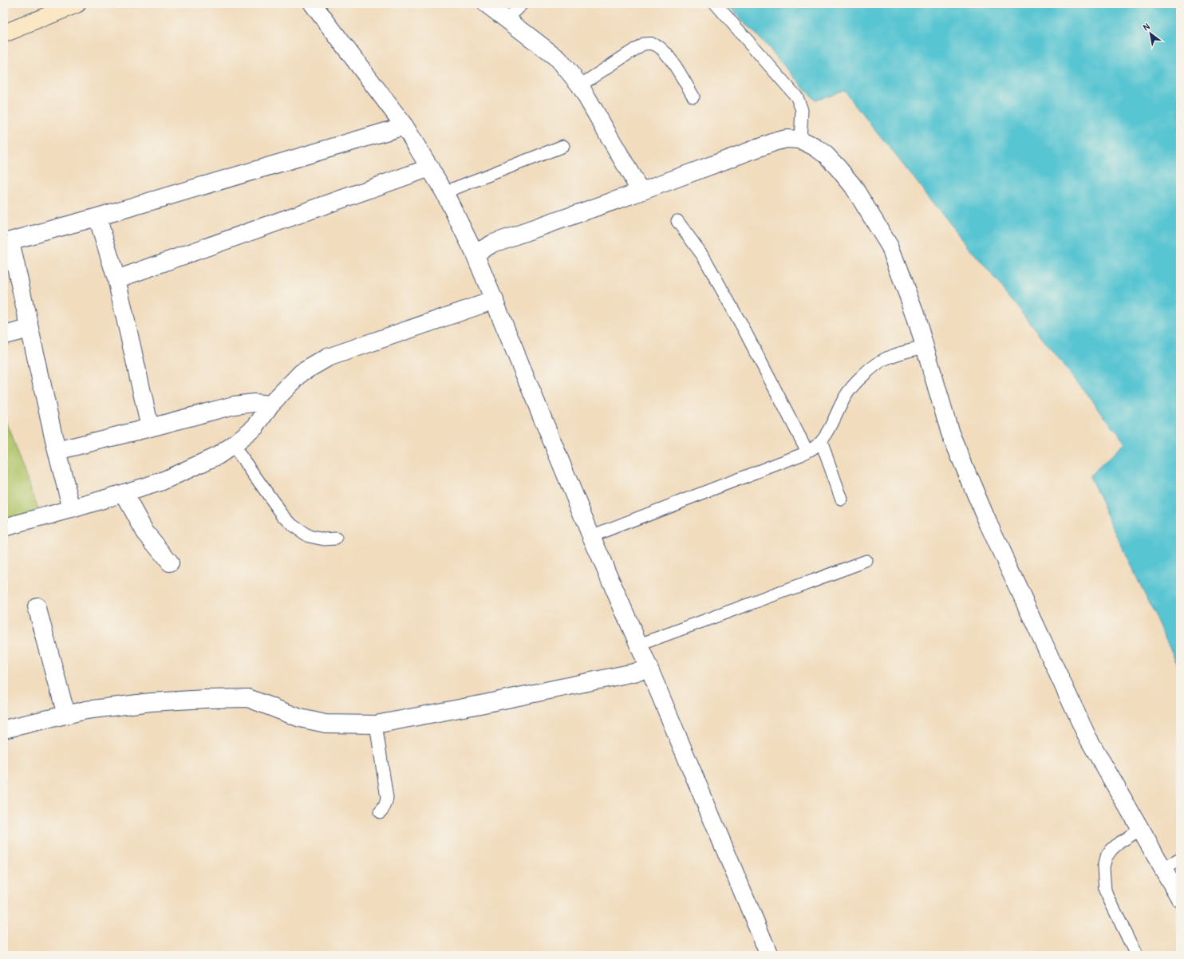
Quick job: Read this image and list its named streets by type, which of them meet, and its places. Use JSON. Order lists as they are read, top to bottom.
{
  "north": "top left"
}
